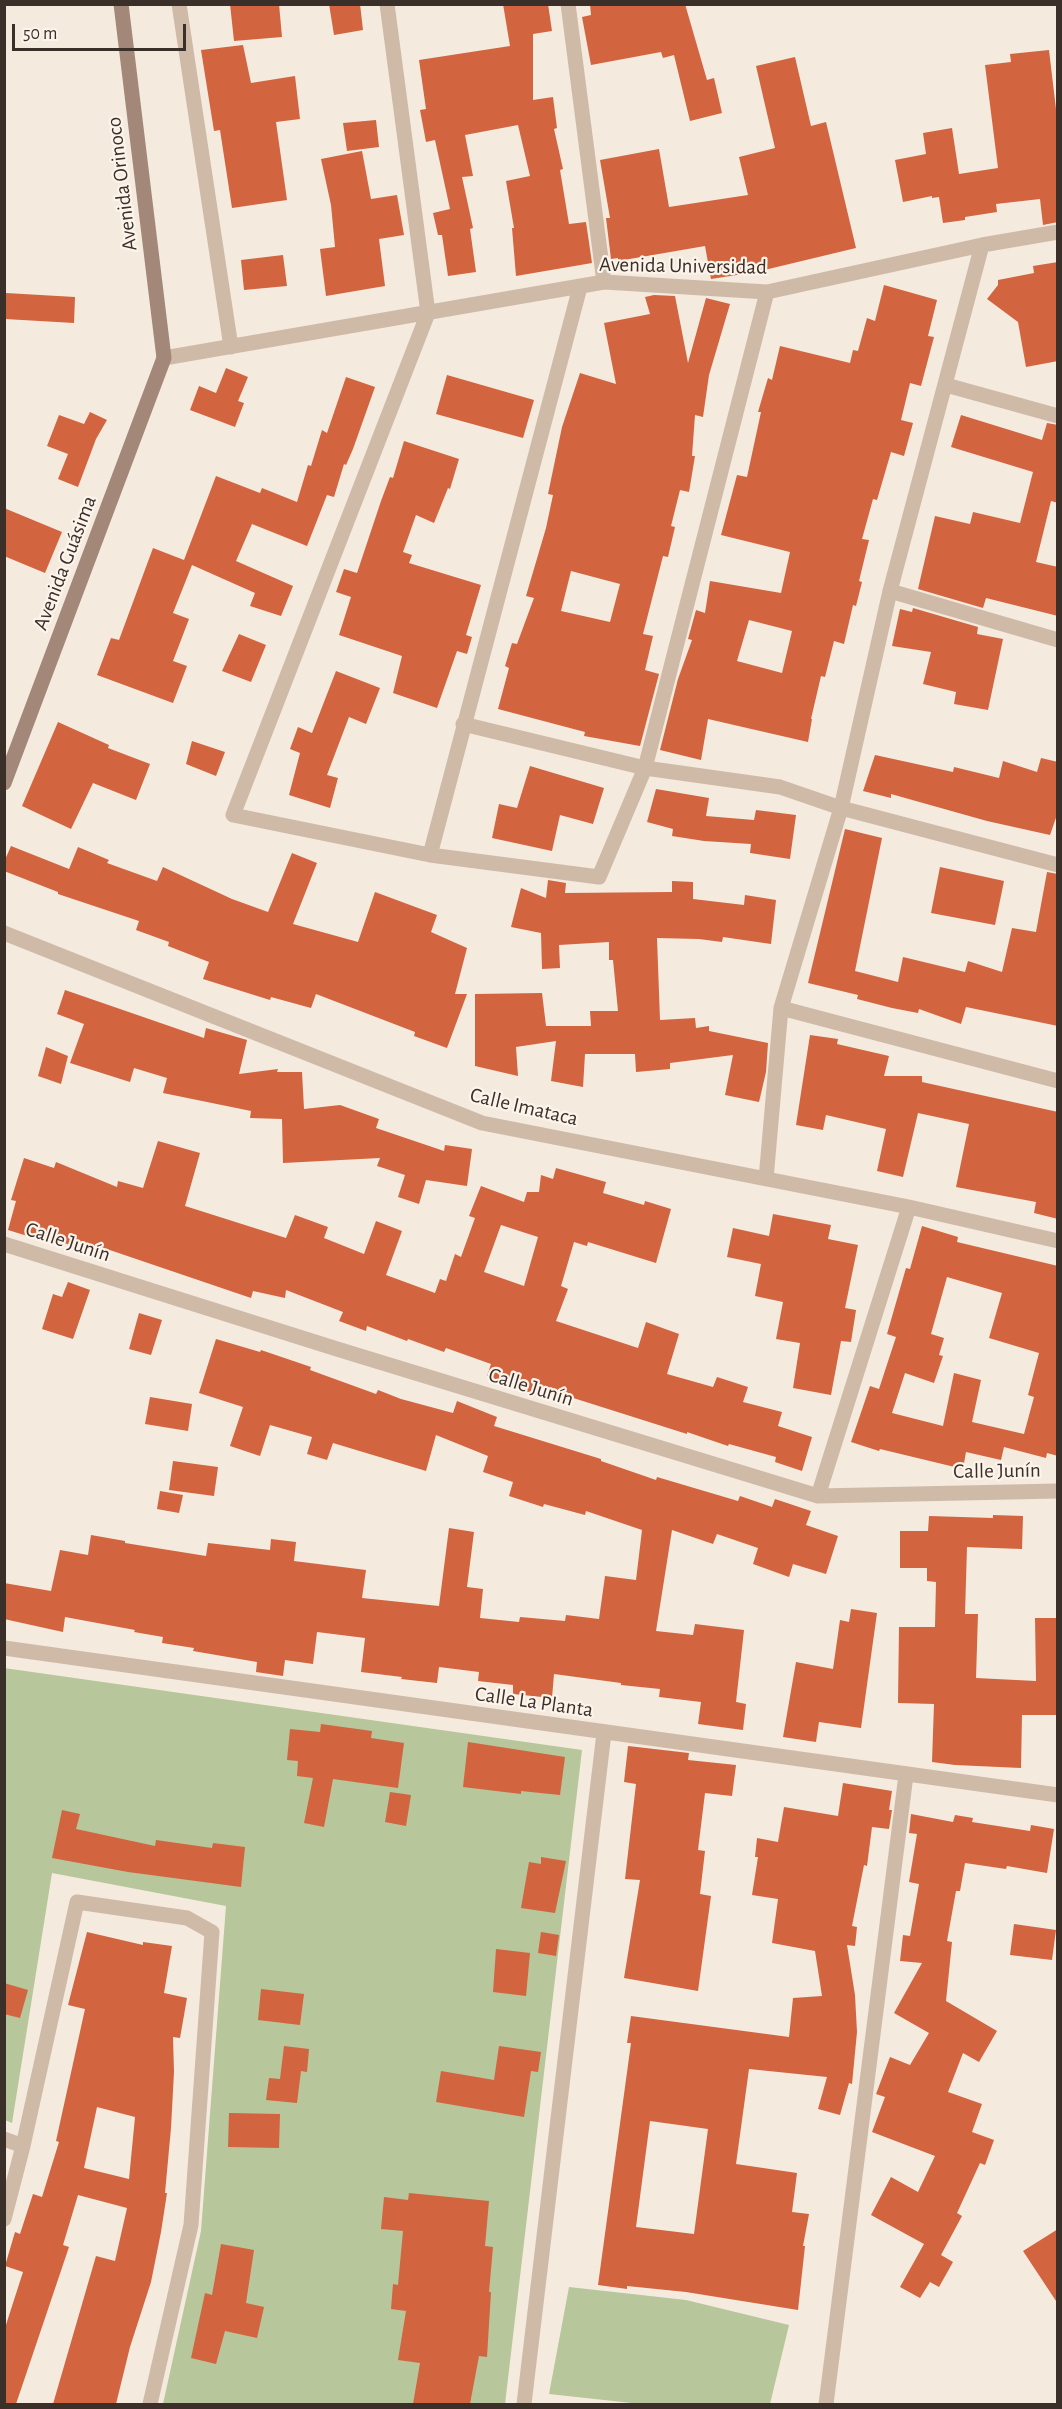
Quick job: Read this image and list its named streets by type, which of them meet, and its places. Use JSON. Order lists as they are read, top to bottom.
{
  "streets": {
    "main road": ["Avenida Orinoco", "Avenida Guásima"],
    "street": [
      "Avenida Universidad",
      "Calle Imataca",
      "Calle Junín",
      "Calle La Planta"
    ]
  },
  "crossings": [
    ["Avenida Orinoco", "Avenida Universidad"],
    ["Avenida Orinoco", "Avenida Guásima"],
    ["Avenida Universidad", "Avenida Guásima"]
  ],
  "scale_bar": "50 m"
}
